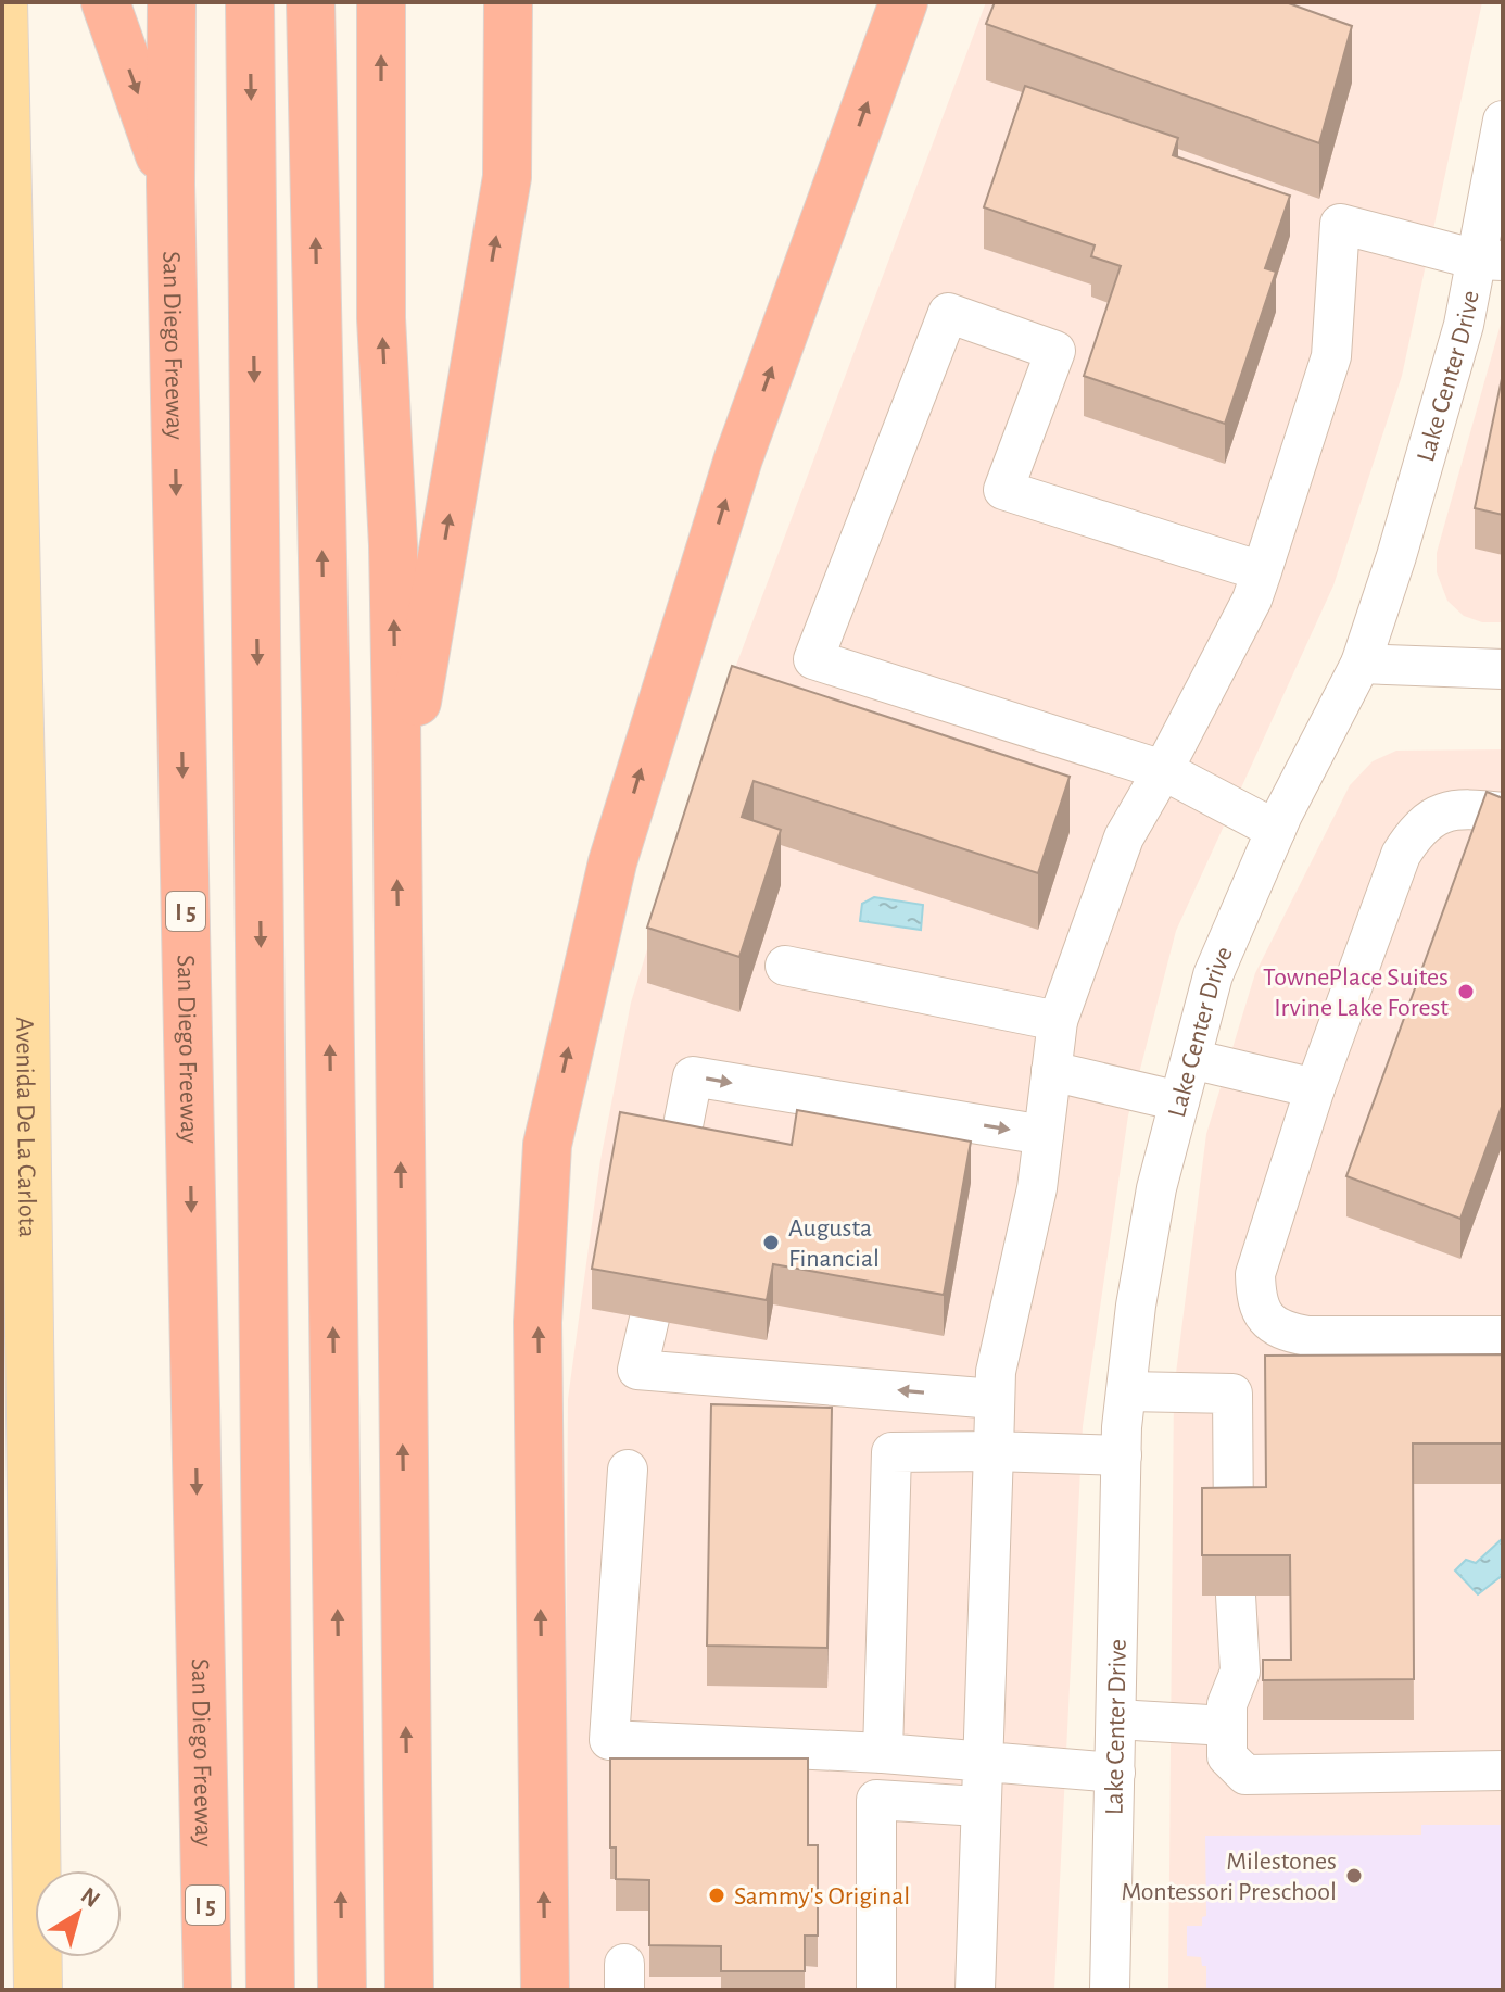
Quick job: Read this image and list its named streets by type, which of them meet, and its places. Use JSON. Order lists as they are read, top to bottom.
{
  "streets": {
    "highway": ["San Diego Freeway", "I 5"],
    "main road": ["Avenida De La Carlota"],
    "street": ["Lake Center Drive"]
  },
  "places": [
    "TownePlace Suites Irvine Lake Forest",
    "Augusta Financial",
    "Milestones Montessori Preschool",
    "Sammy's Original"
  ],
  "north": "top right"
}
